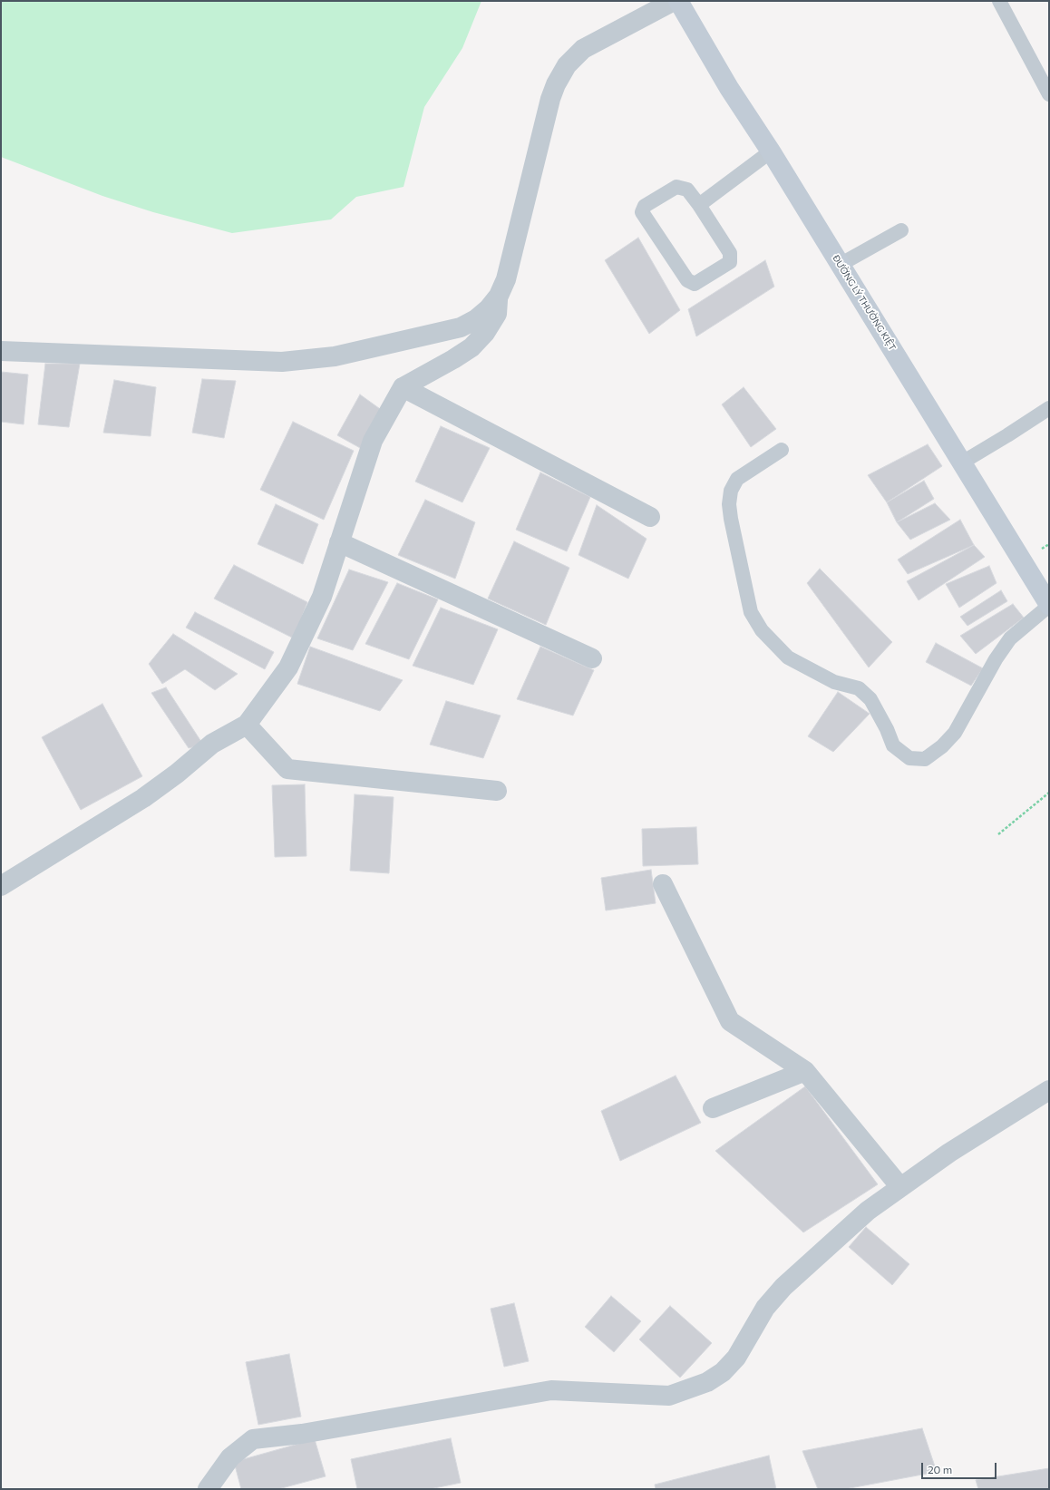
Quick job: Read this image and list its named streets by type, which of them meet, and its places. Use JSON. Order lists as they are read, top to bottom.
{
  "streets": {
    "main road": ["ĐƯỜNG LÝ THƯỜNG KIỆT"]
  },
  "scale_bar": "20 m"
}
